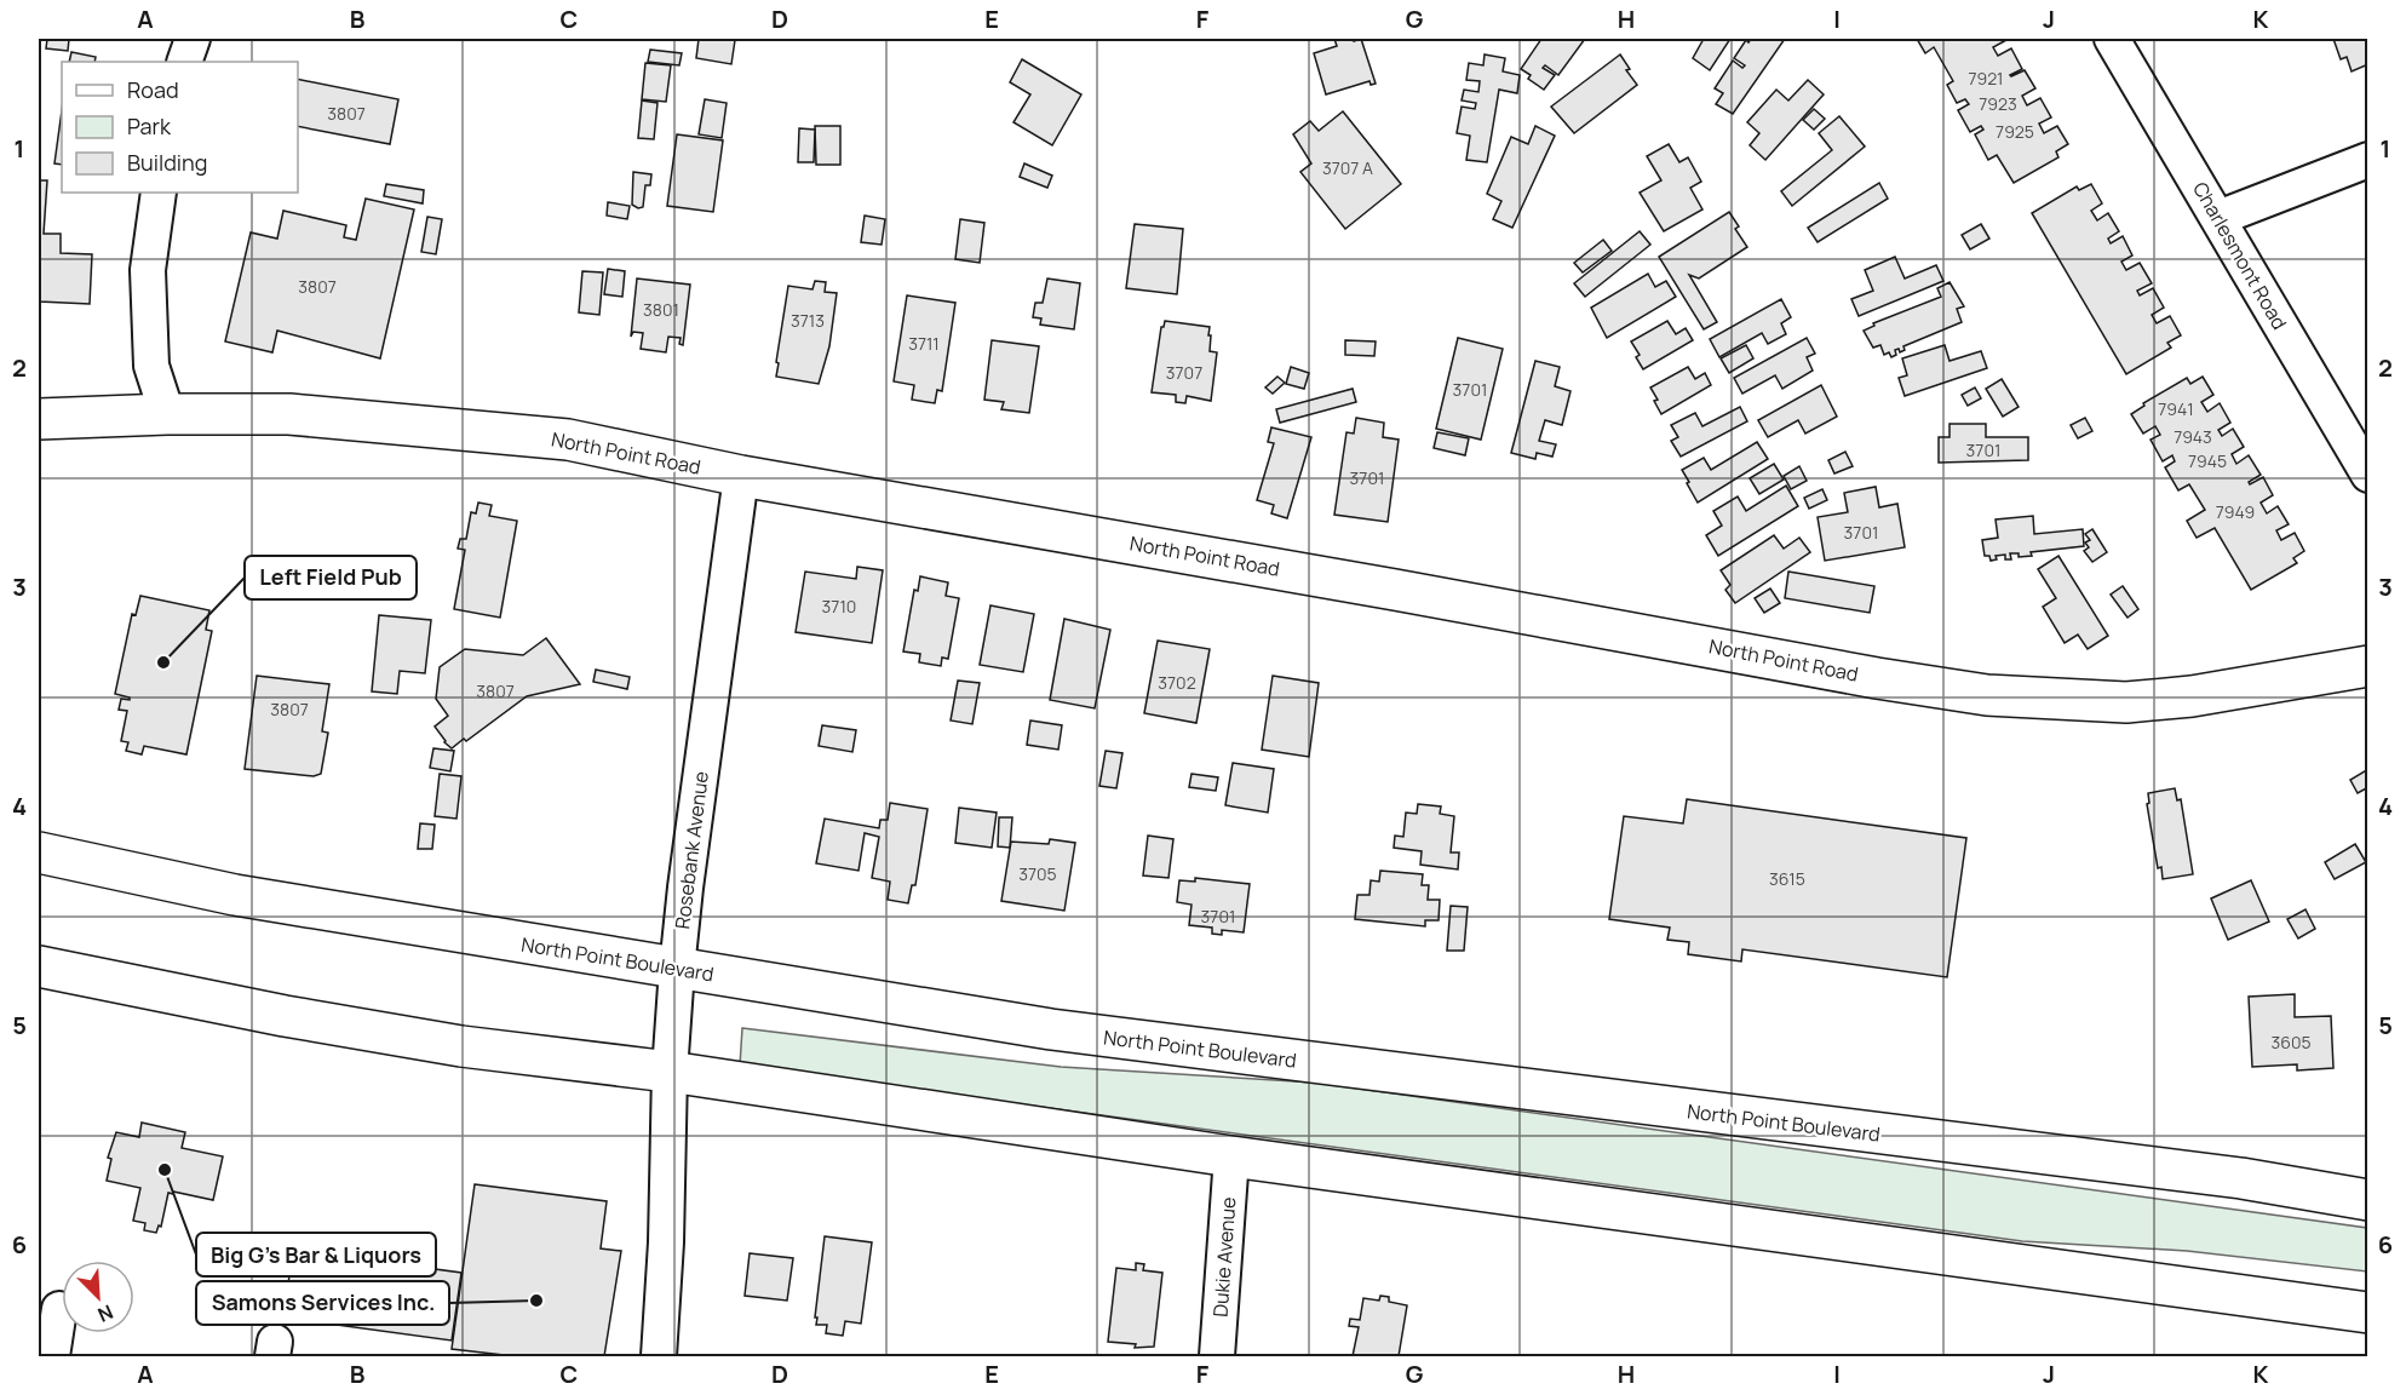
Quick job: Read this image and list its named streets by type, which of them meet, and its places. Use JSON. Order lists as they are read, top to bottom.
{
  "streets": {
    "main road": ["North Point Road", "North Point Boulevard"],
    "street": ["Charlesmont Road", "Rosebank Avenue", "Dukie Avenue"]
  },
  "crossings": [
    ["North Point Road", "Rosebank Avenue"],
    ["Rosebank Avenue", "North Point Boulevard"]
  ],
  "places": ["Left Field Pub", "Big G’s Bar & Liquors", "Samons Services Inc."],
  "house_numbers": [
    "7921",
    "7923",
    "3807",
    "7925",
    "3707 A",
    "3807",
    "3801",
    "3713",
    "3711",
    "3707",
    "3701",
    "7941",
    "7943",
    "3701",
    "7945",
    "3701",
    "7949",
    "3701",
    "3710",
    "3702",
    "3807",
    "3807",
    "3705",
    "3615",
    "3701",
    "3605"
  ],
  "legend": ["Road", "Park", "Building"],
  "north": "bottom right",
  "grid": {
    "columns": [
      "A",
      "B",
      "C",
      "D",
      "E",
      "F",
      "G",
      "H",
      "I",
      "J",
      "K"
    ],
    "rows": [
      "1",
      "2",
      "3",
      "4",
      "5",
      "6"
    ]
  }
}
